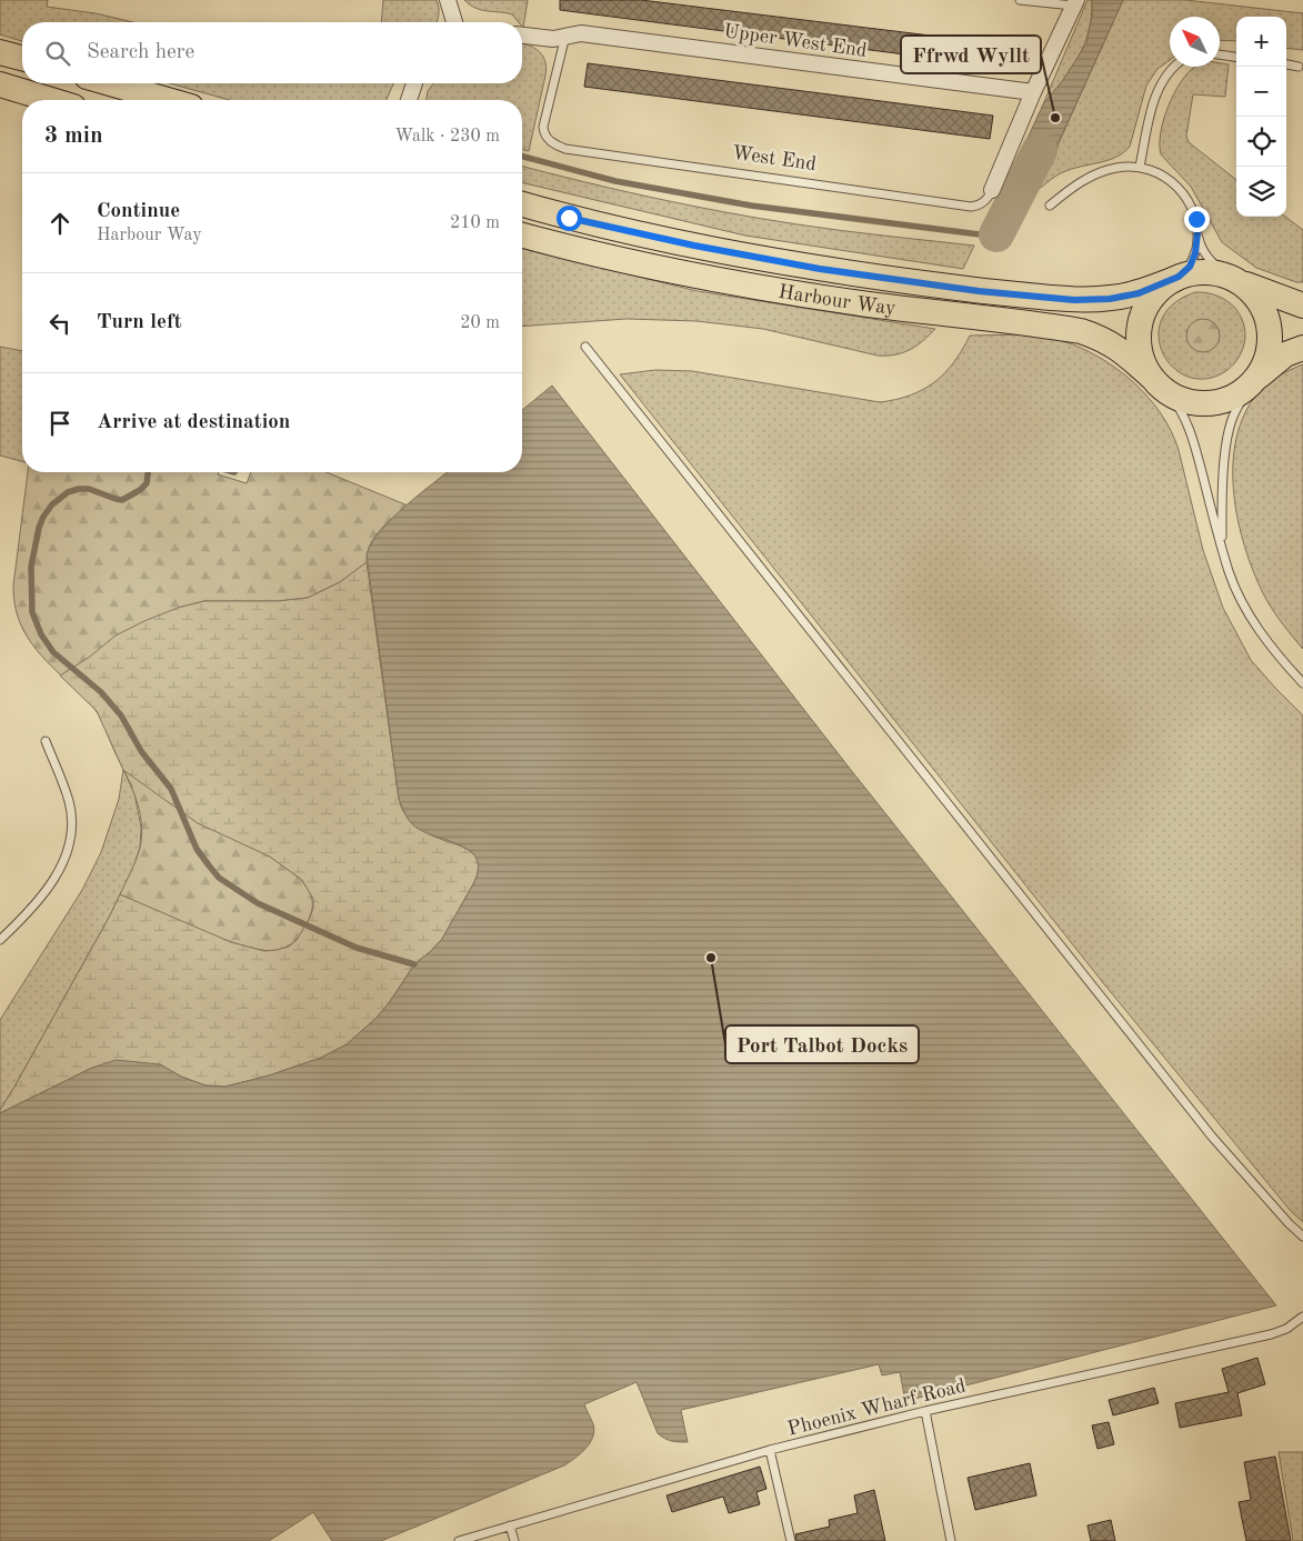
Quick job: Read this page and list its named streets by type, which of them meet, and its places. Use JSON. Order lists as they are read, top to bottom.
{
  "streets": {
    "main road": ["Harbour Way"],
    "street": ["Upper West End", "West End"],
    "lane": ["Phoenix Wharf Road"]
  },
  "crossings": [
    ["Upper West End", "West End"]
  ],
  "places": ["Ffrwd Wyllt", "Port Talbot Docks"],
  "north": "top left",
  "page": {
    "map_buttons": ["+", "−"],
    "search": "Search here",
    "heading": ["3 min", "Walk · 230 m"],
    "list": [
      ["Continue", "Harbour Way", "210 m"],
      ["Turn left", "20 m"],
      "Arrive at destination"
    ]
  }
}
